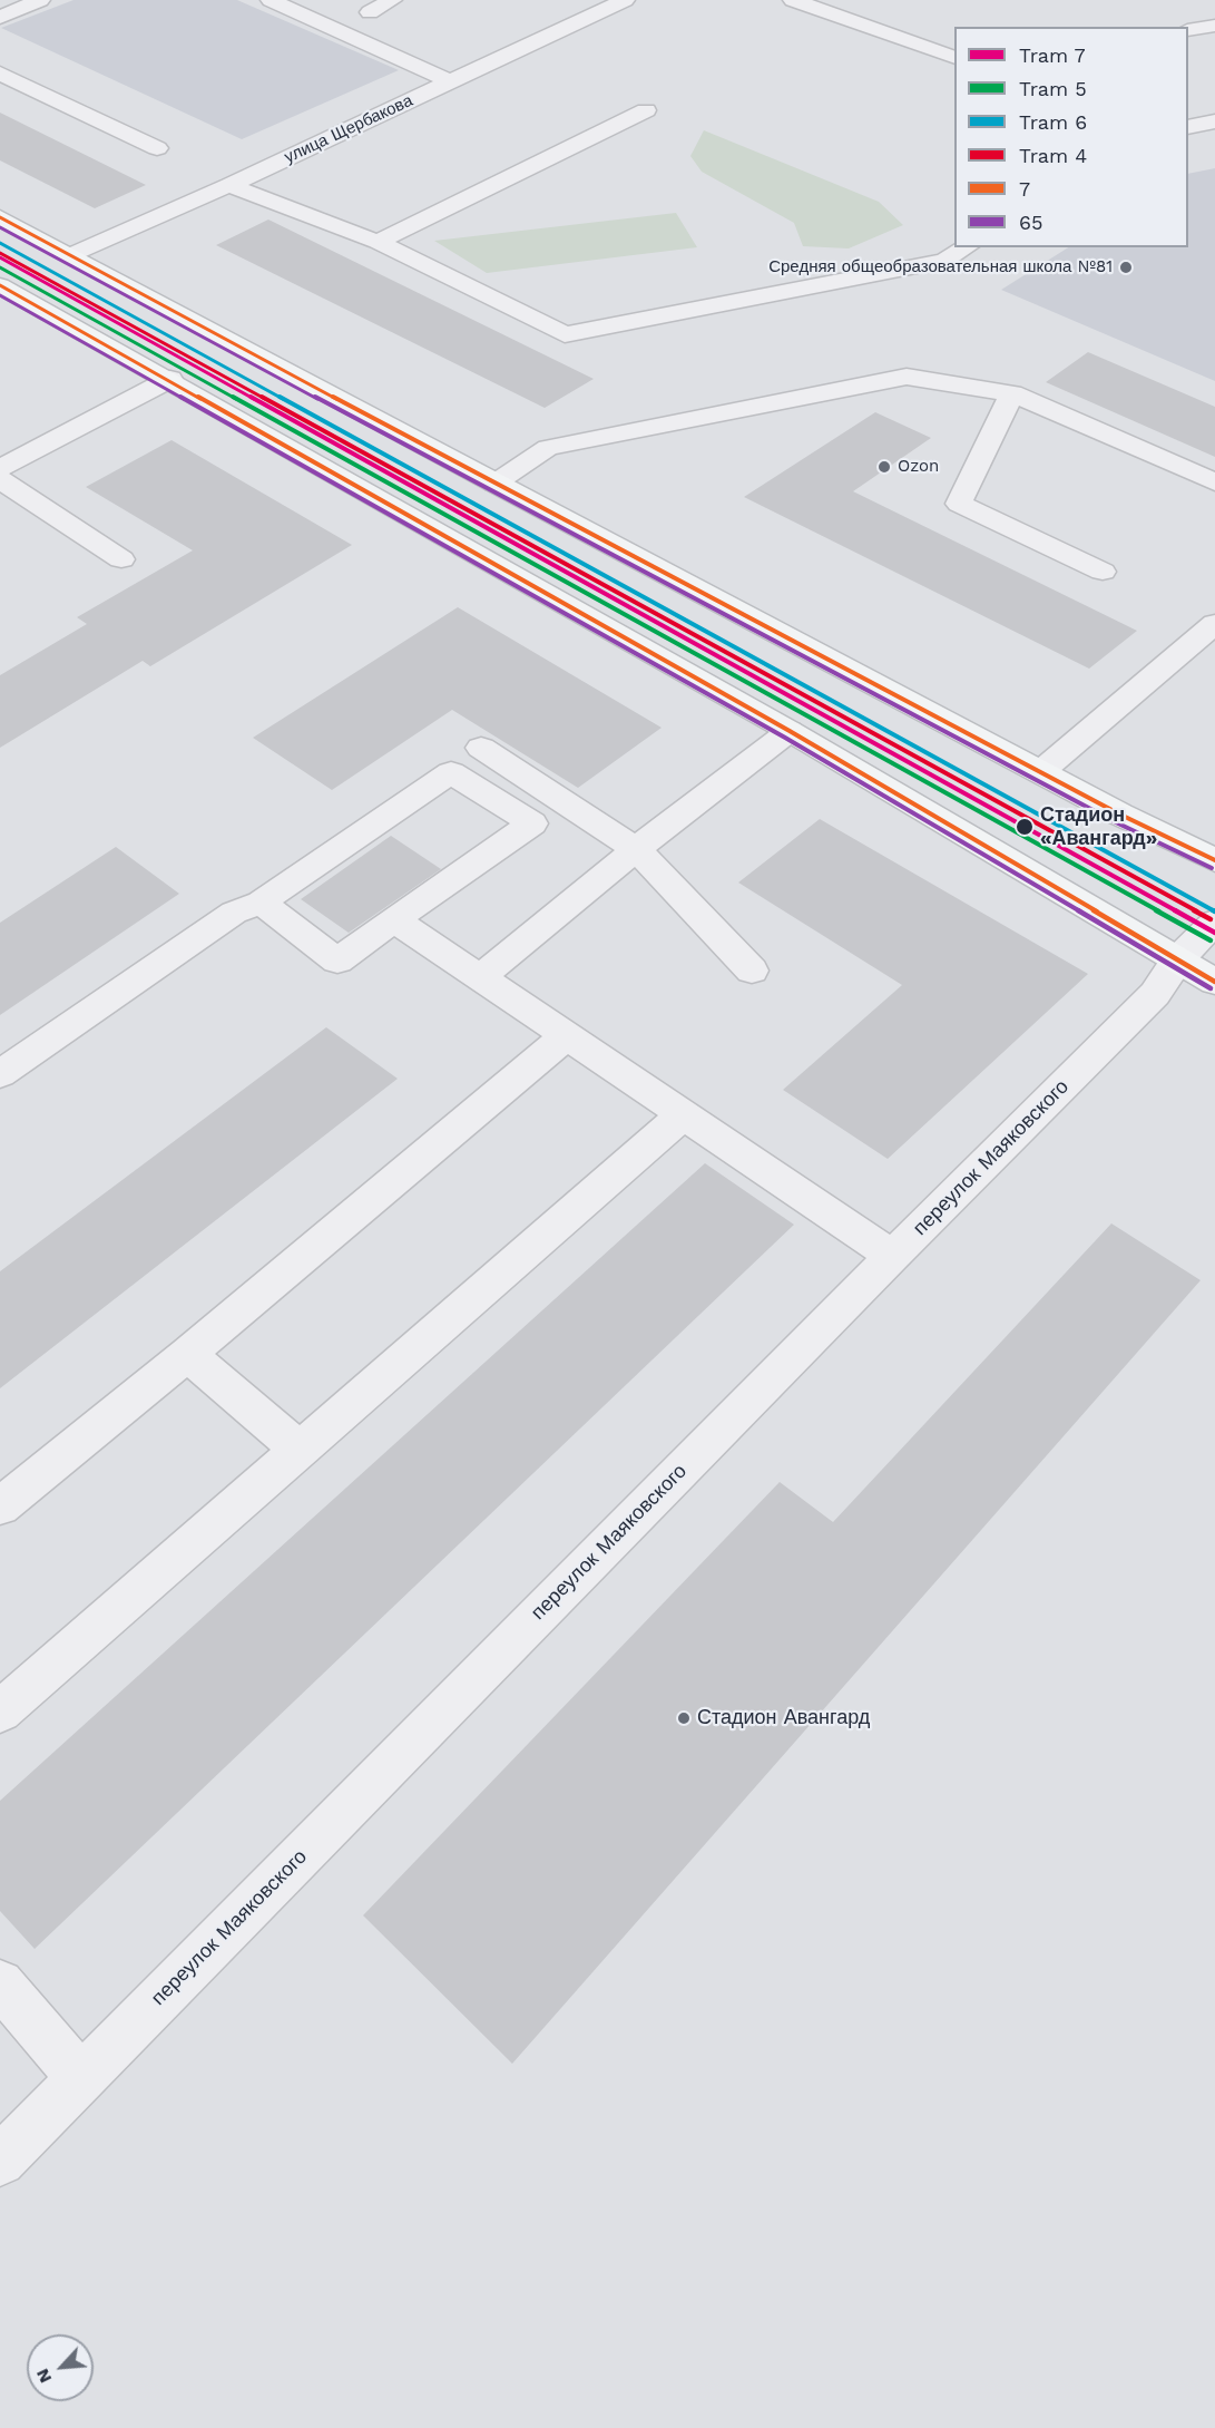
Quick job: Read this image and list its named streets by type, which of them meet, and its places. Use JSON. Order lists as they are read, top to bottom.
{
  "streets": {
    "street": ["улица Щербакова", "переулок Маяковского"]
  },
  "places": [
    "Средняя общеобразовательная школа №81",
    "Ozon",
    "Стадион «Авангард»",
    "Стадион Авангард"
  ],
  "lines": [
    "transit line 7",
    "transit line 65",
    "tram line 6",
    "tram line 4",
    "tram line 7",
    "tram line 5"
  ],
  "legend": [
    "Tram 7",
    "Tram 5",
    "Tram 6",
    "Tram 4",
    "7",
    "65"
  ],
  "north": "bottom left"
}
